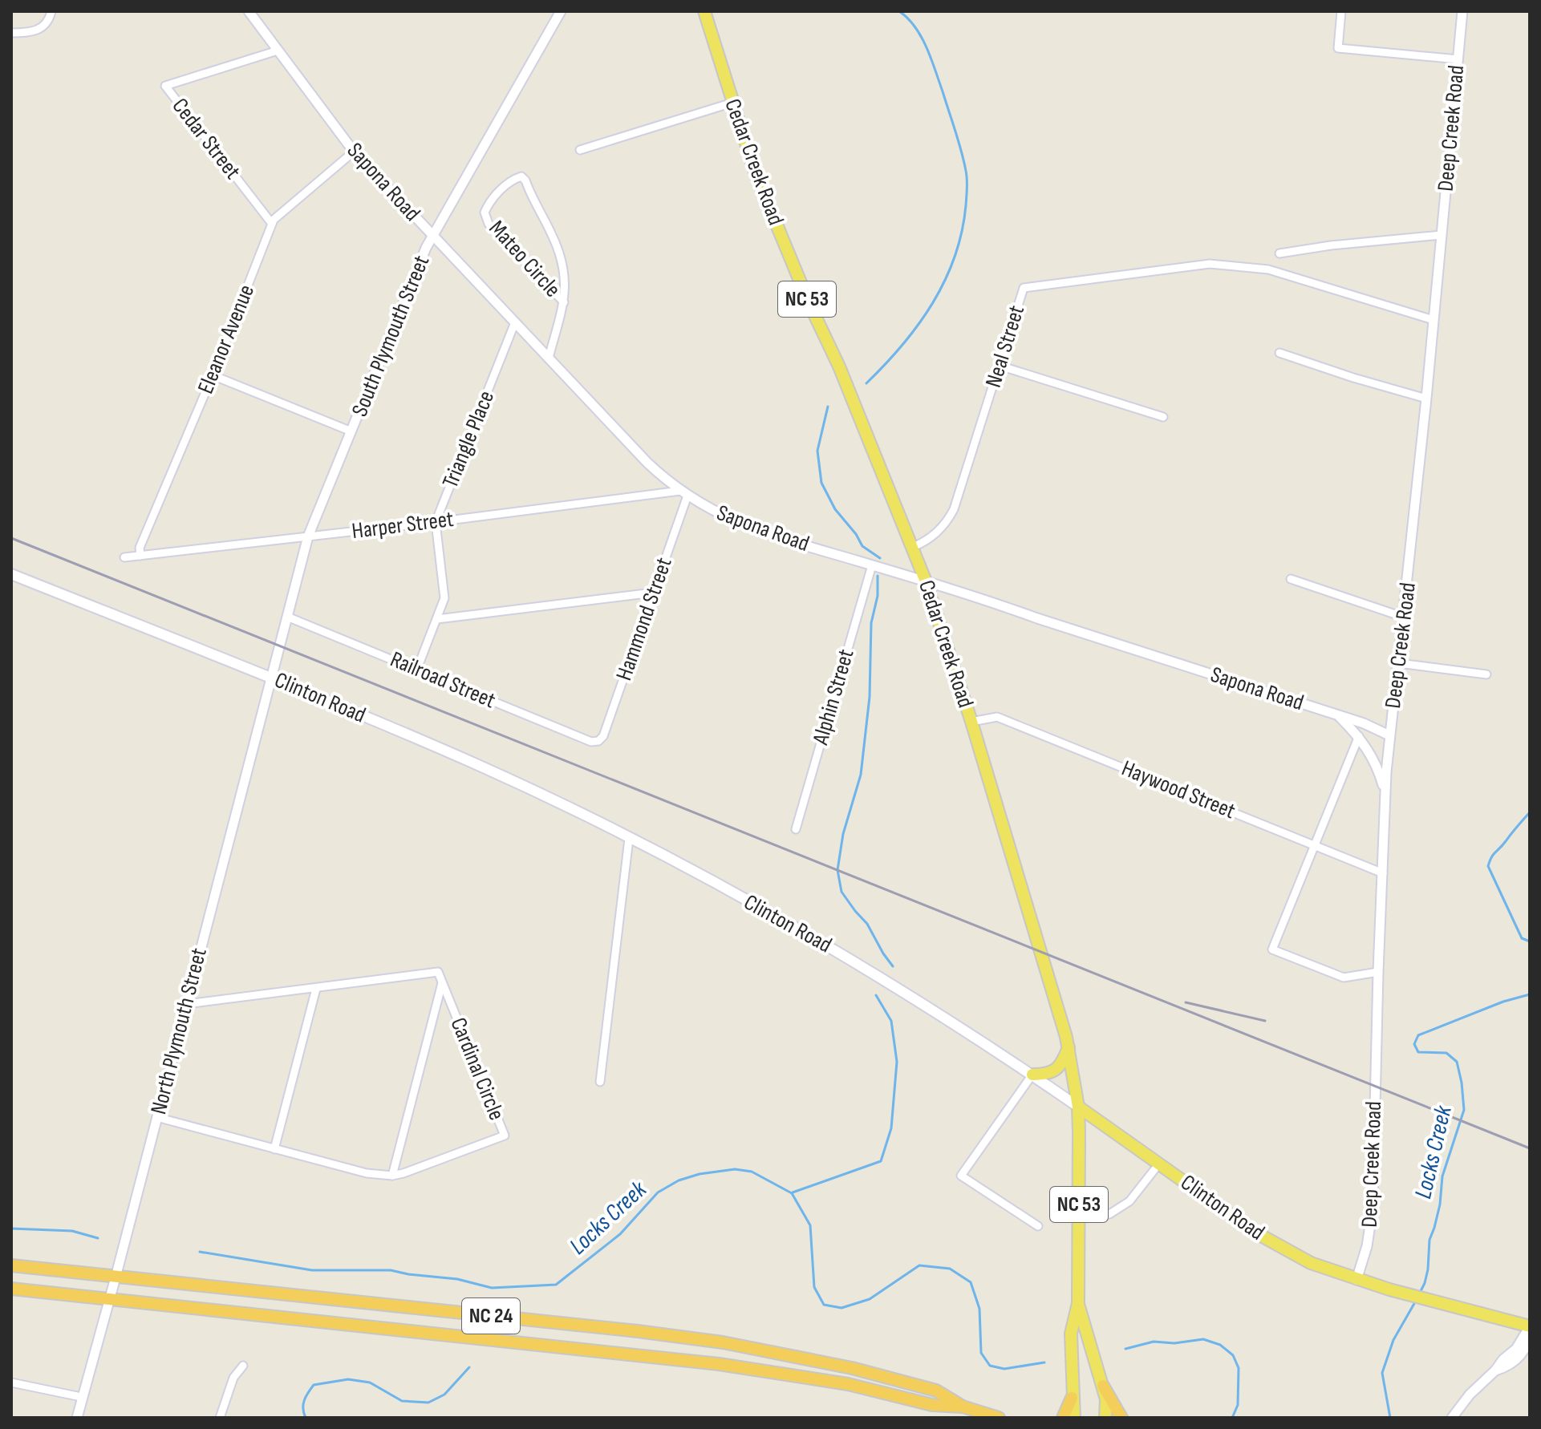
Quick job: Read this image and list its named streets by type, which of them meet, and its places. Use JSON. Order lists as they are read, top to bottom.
{
  "streets": {
    "highway": ["NC 24"],
    "main road": ["Cedar Creek Road", "NC 53", "Clinton Road"],
    "street": [
      "Deep Creek Road",
      "Cedar Street",
      "Sapona Road",
      "Mateo Circle",
      "South Plymouth Street",
      "Eleanor Avenue",
      "Neal Street",
      "Triangle Place",
      "Harper Street",
      "Hammond Street",
      "Railroad Street",
      "Alphin Street",
      "Haywood Street",
      "North Plymouth Street",
      "Cardinal Circle"
    ]
  },
  "crossings": [
    ["Deep Creek Road", "Sapona Road"],
    ["Deep Creek Road", "Neal Street"],
    ["Deep Creek Road", "Clinton Road"],
    ["Deep Creek Road", "Haywood Street"],
    ["Cedar Street", "Sapona Road"],
    ["Cedar Street", "Eleanor Avenue"],
    ["Cedar Creek Road", "Sapona Road"],
    ["Cedar Creek Road", "Neal Street"],
    ["Cedar Creek Road", "Clinton Road"],
    ["Cedar Creek Road", "Haywood Street"],
    ["Sapona Road", "Mateo Circle"],
    ["Sapona Road", "South Plymouth Street"],
    ["Sapona Road", "Eleanor Avenue"],
    ["Sapona Road", "Triangle Place"],
    ["Sapona Road", "Harper Street"],
    ["Sapona Road", "Hammond Street"],
    ["Sapona Road", "Alphin Street"],
    ["South Plymouth Street", "Harper Street"],
    ["South Plymouth Street", "Railroad Street"],
    ["South Plymouth Street", "North Plymouth Street"],
    ["Eleanor Avenue", "Harper Street"],
    ["Triangle Place", "Harper Street"],
    ["Triangle Place", "Railroad Street"],
    ["Harper Street", "Hammond Street"],
    ["Hammond Street", "Railroad Street"],
    ["Clinton Road", "North Plymouth Street"],
    ["North Plymouth Street", "Cardinal Circle"],
    ["North Plymouth Street", "NC 24"]
  ],
  "water": ["Locks Creek"]
}
